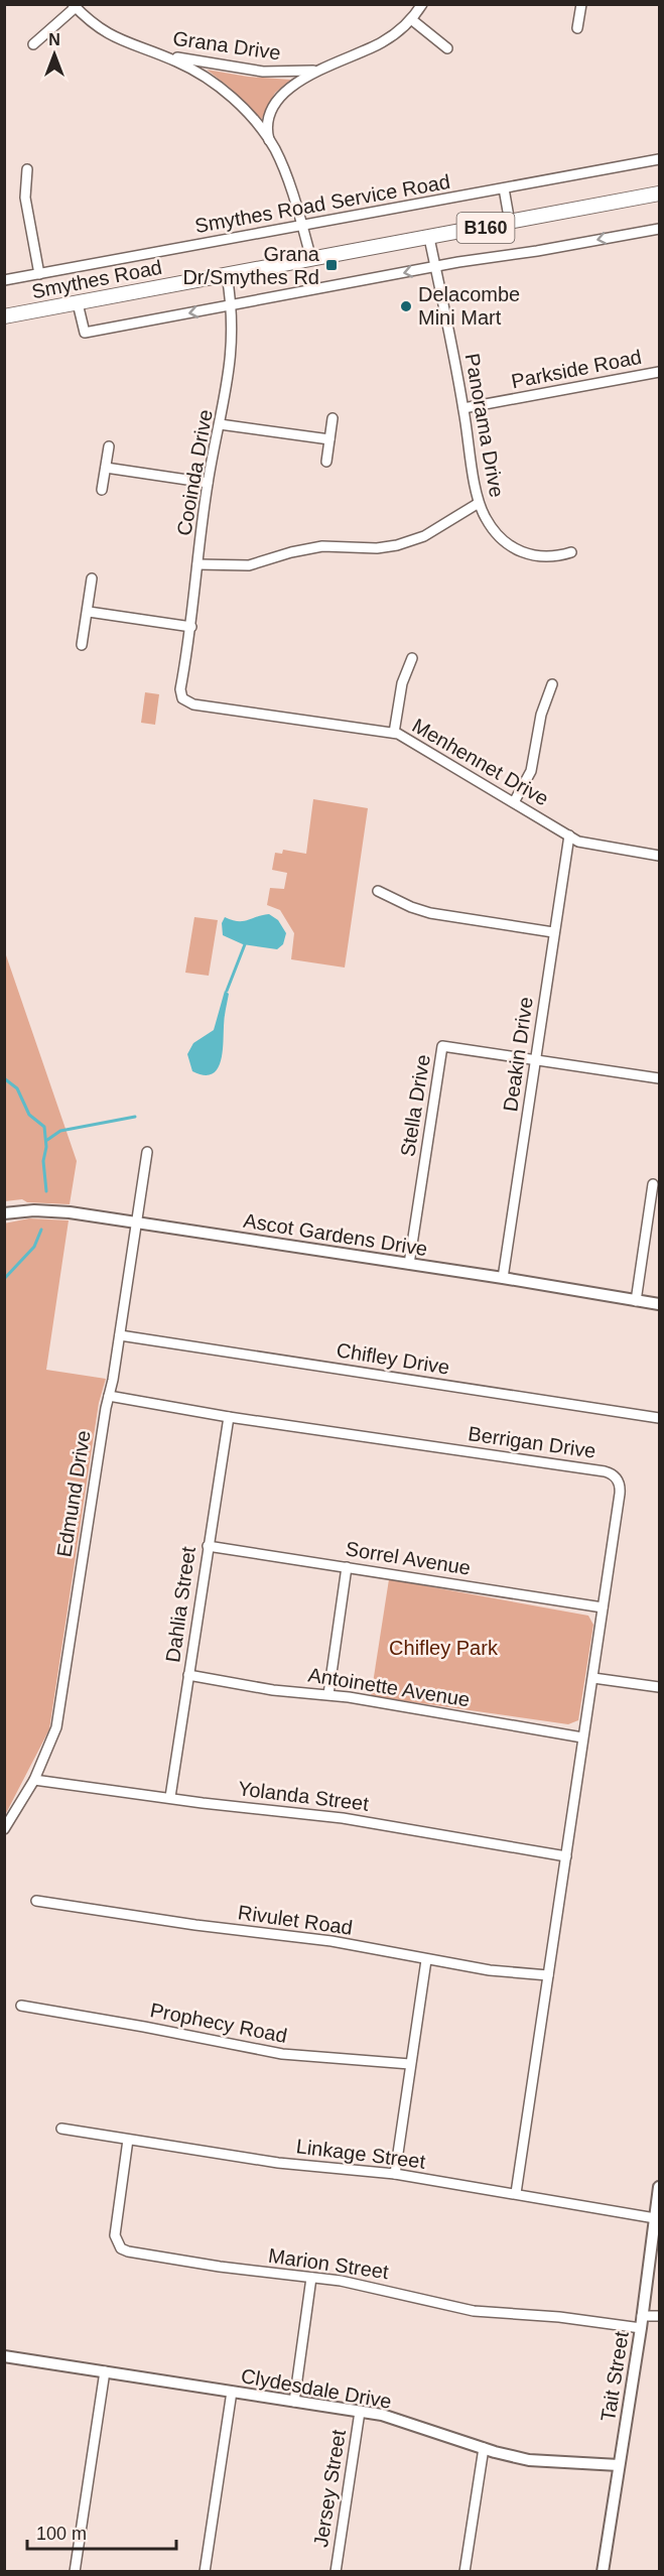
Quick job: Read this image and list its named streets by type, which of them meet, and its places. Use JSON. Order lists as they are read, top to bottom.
{
  "streets": {
    "main road": ["B160", "Smythes Road"],
    "street": [
      "Grana Drive",
      "Smythes Road Service Road",
      "Parkside Road",
      "Panorama Drive",
      "Cooinda Drive",
      "Menhennet Drive",
      "Deakin Drive",
      "Stella Drive",
      "Ascot Gardens Drive",
      "Chifley Drive",
      "Berrigan Drive",
      "Edmund Drive",
      "Sorrel Avenue",
      "Dahlia Street",
      "Antoinette Avenue",
      "Yolanda Street",
      "Rivulet Road",
      "Prophecy Road",
      "Linkage Street",
      "Marion Street",
      "Tait Street",
      "Clydesdale Drive",
      "Jersey Street"
    ]
  },
  "crossings": [
    ["Grana Drive", "Smythes Road Service Road"],
    ["Grana Drive", "Smythes Road"],
    ["Smythes Road", "Panorama Drive"],
    ["Smythes Road", "Cooinda Drive"],
    ["Parkside Road", "Panorama Drive"],
    ["Cooinda Drive", "Menhennet Drive"],
    ["Menhennet Drive", "Deakin Drive"],
    ["Deakin Drive", "Stella Drive"],
    ["Deakin Drive", "Ascot Gardens Drive"],
    ["Stella Drive", "Ascot Gardens Drive"],
    ["Ascot Gardens Drive", "Edmund Drive"],
    ["Chifley Drive", "Edmund Drive"],
    ["Berrigan Drive", "Edmund Drive"],
    ["Berrigan Drive", "Sorrel Avenue"],
    ["Berrigan Drive", "Dahlia Street"],
    ["Berrigan Drive", "Antoinette Avenue"],
    ["Berrigan Drive", "Yolanda Street"],
    ["Berrigan Drive", "Rivulet Road"],
    ["Berrigan Drive", "Linkage Street"],
    ["Edmund Drive", "Yolanda Street"],
    ["Sorrel Avenue", "Dahlia Street"],
    ["Dahlia Street", "Antoinette Avenue"],
    ["Dahlia Street", "Yolanda Street"],
    ["Linkage Street", "Marion Street"],
    ["Linkage Street", "Tait Street"],
    ["Marion Street", "Tait Street"],
    ["Tait Street", "Clydesdale Drive"],
    ["Clydesdale Drive", "Jersey Street"]
  ],
  "parks": ["Chifley Park"],
  "places": {
    "transit": ["Grana Dr/Smythes Rd"],
    "other": ["Delacombe Mini Mart"]
  },
  "scale_bar": "100 m",
  "north": "top"
}
